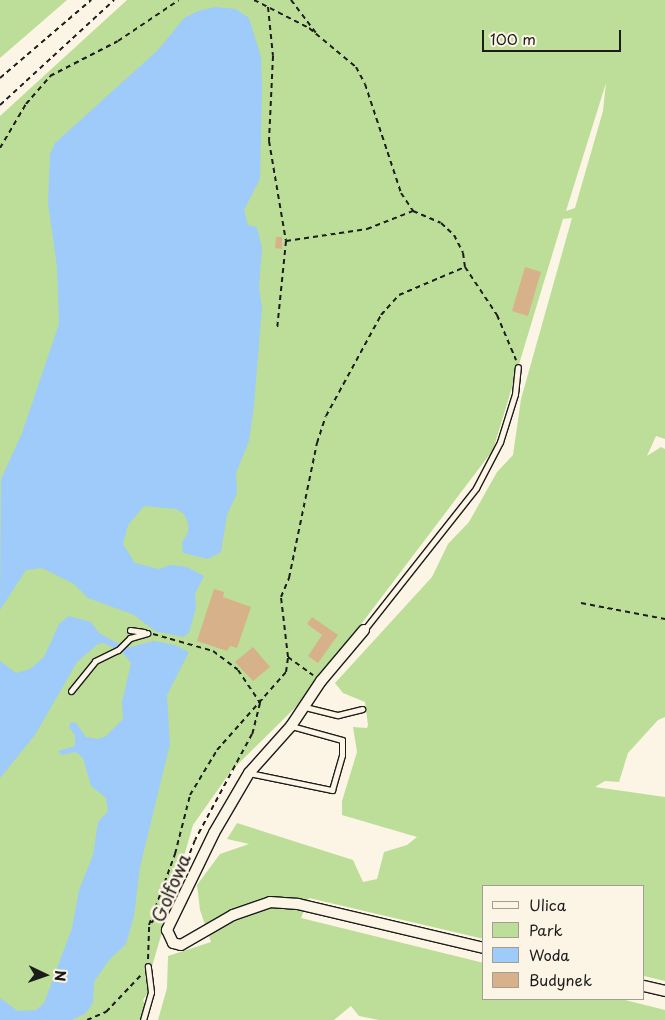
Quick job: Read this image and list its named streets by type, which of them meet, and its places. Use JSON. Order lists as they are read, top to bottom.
{
  "streets": {
    "street": ["Golfowa"]
  },
  "legend": [
    "Ulica",
    "Park",
    "Woda",
    "Budynek"
  ],
  "scale_bar": "100 m",
  "north": "right"
}
